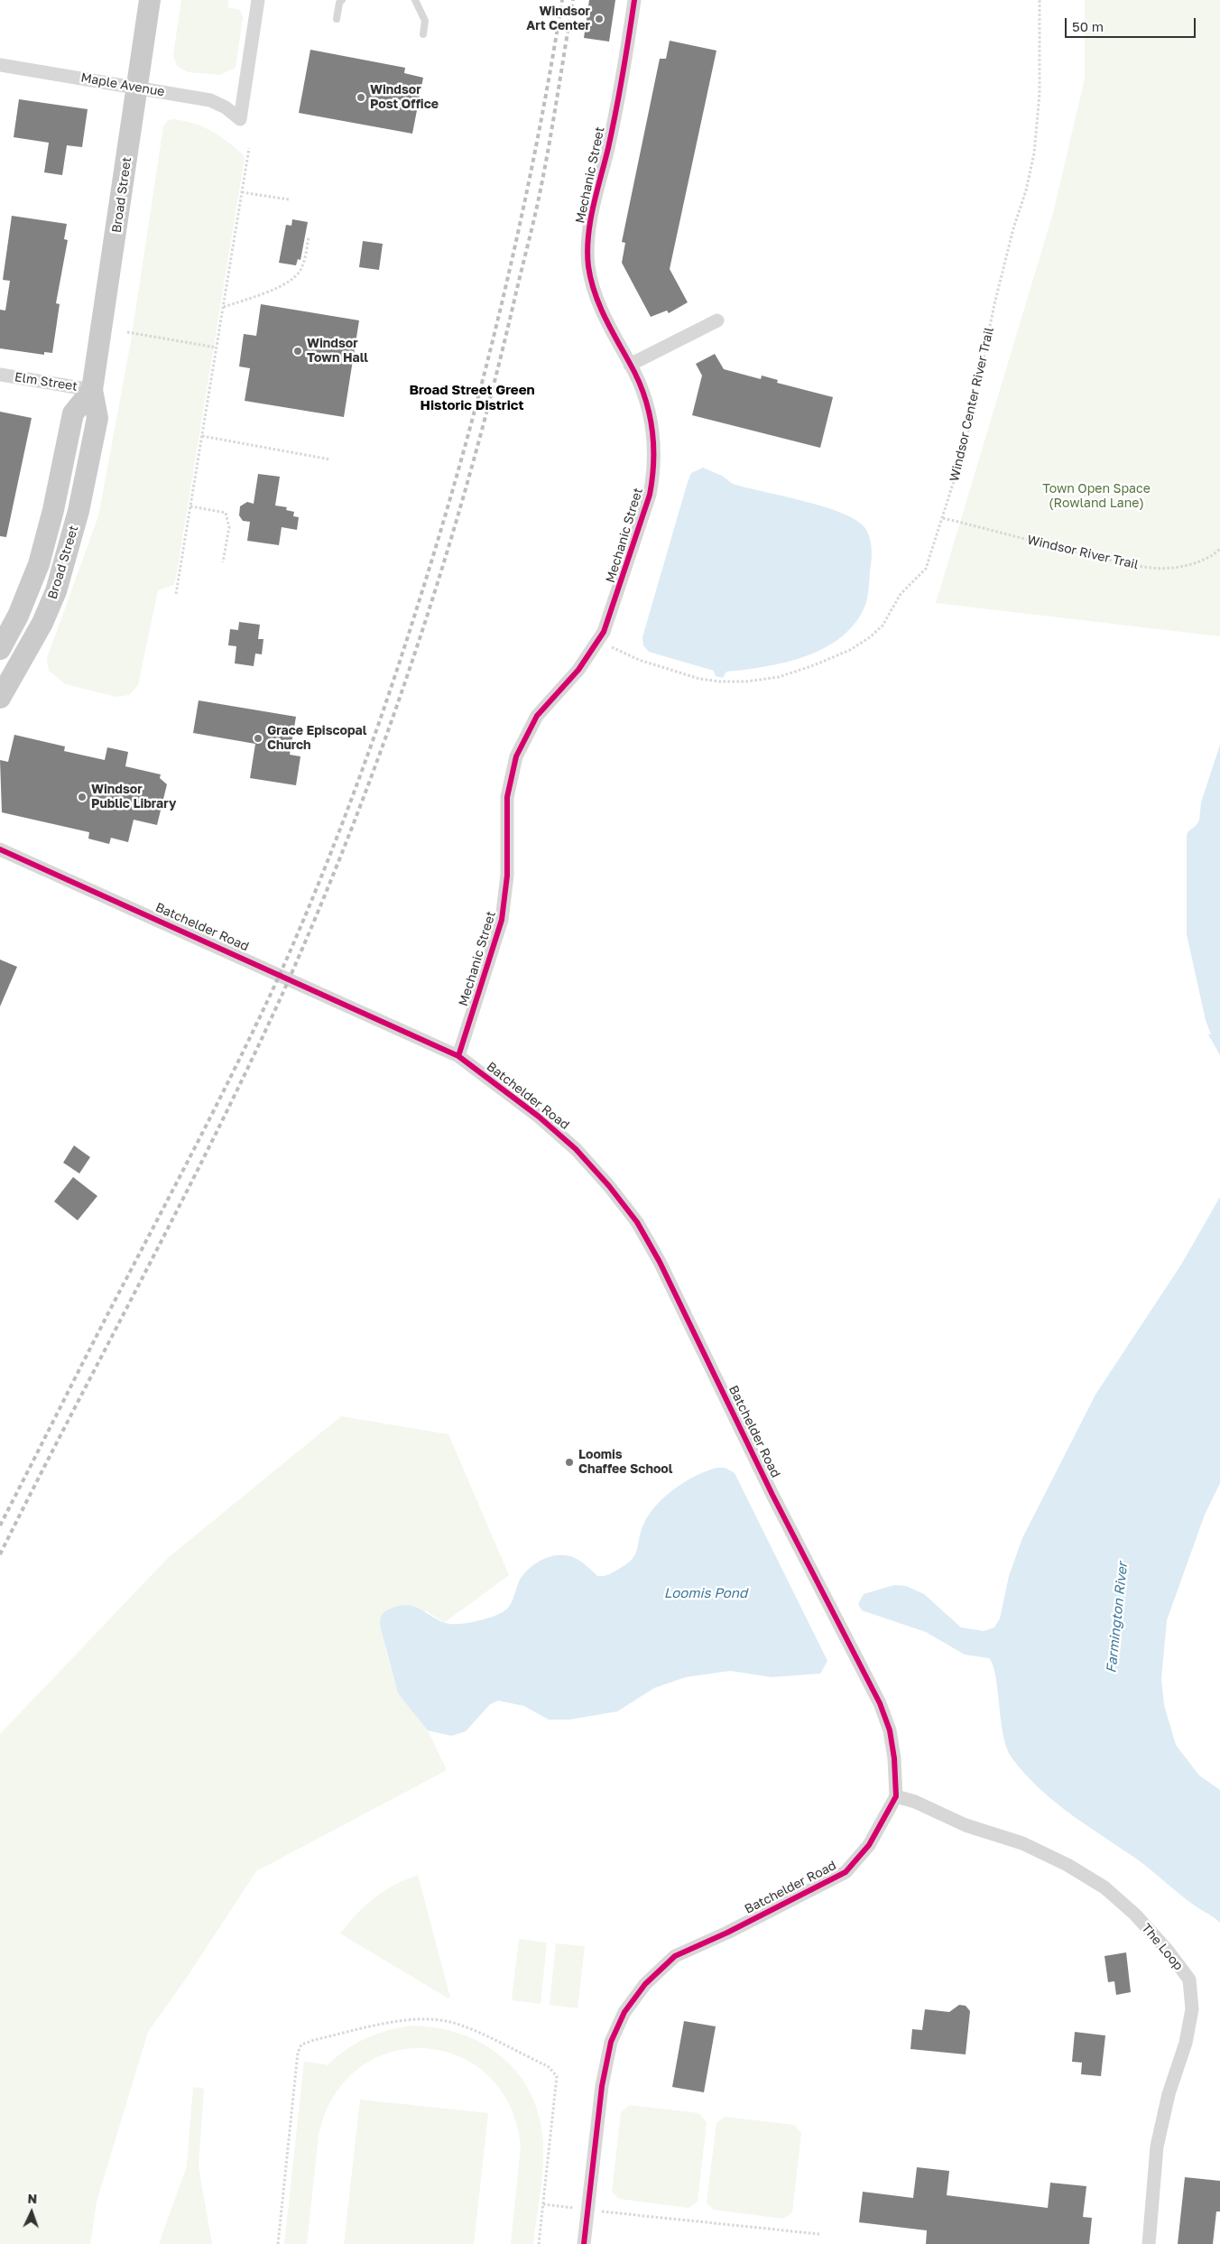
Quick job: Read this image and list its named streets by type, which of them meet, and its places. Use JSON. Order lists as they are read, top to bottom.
{
  "streets": {
    "main road": ["Broad Street"],
    "street": [
      "Maple Avenue",
      "Mechanic Street",
      "Elm Street",
      "Batchelder Road",
      "The Loop"
    ],
    "path": ["Windsor Center River Trail", "Windsor River Trail"]
  },
  "crossings": [
    ["Maple Avenue", "Broad Street"],
    ["Mechanic Street", "Windsor Center River Trail"],
    ["Mechanic Street", "Batchelder Road"],
    ["Broad Street", "Elm Street"],
    ["Windsor Center River Trail", "Windsor River Trail"],
    ["Batchelder Road", "The Loop"]
  ],
  "districts": ["Broad Street Green Historic District"],
  "water": ["Loomis Pond", "Farmington River"],
  "parks": ["Town Open Space (Rowland Lane)"],
  "places": [
    "Windsor Art Center",
    "Windsor Post Office",
    "Windsor Town Hall",
    "Grace Episcopal Church",
    "Windsor Public Library",
    "Loomis Chaffee School"
  ],
  "scale_bar": "50 m",
  "north": "top"
}
